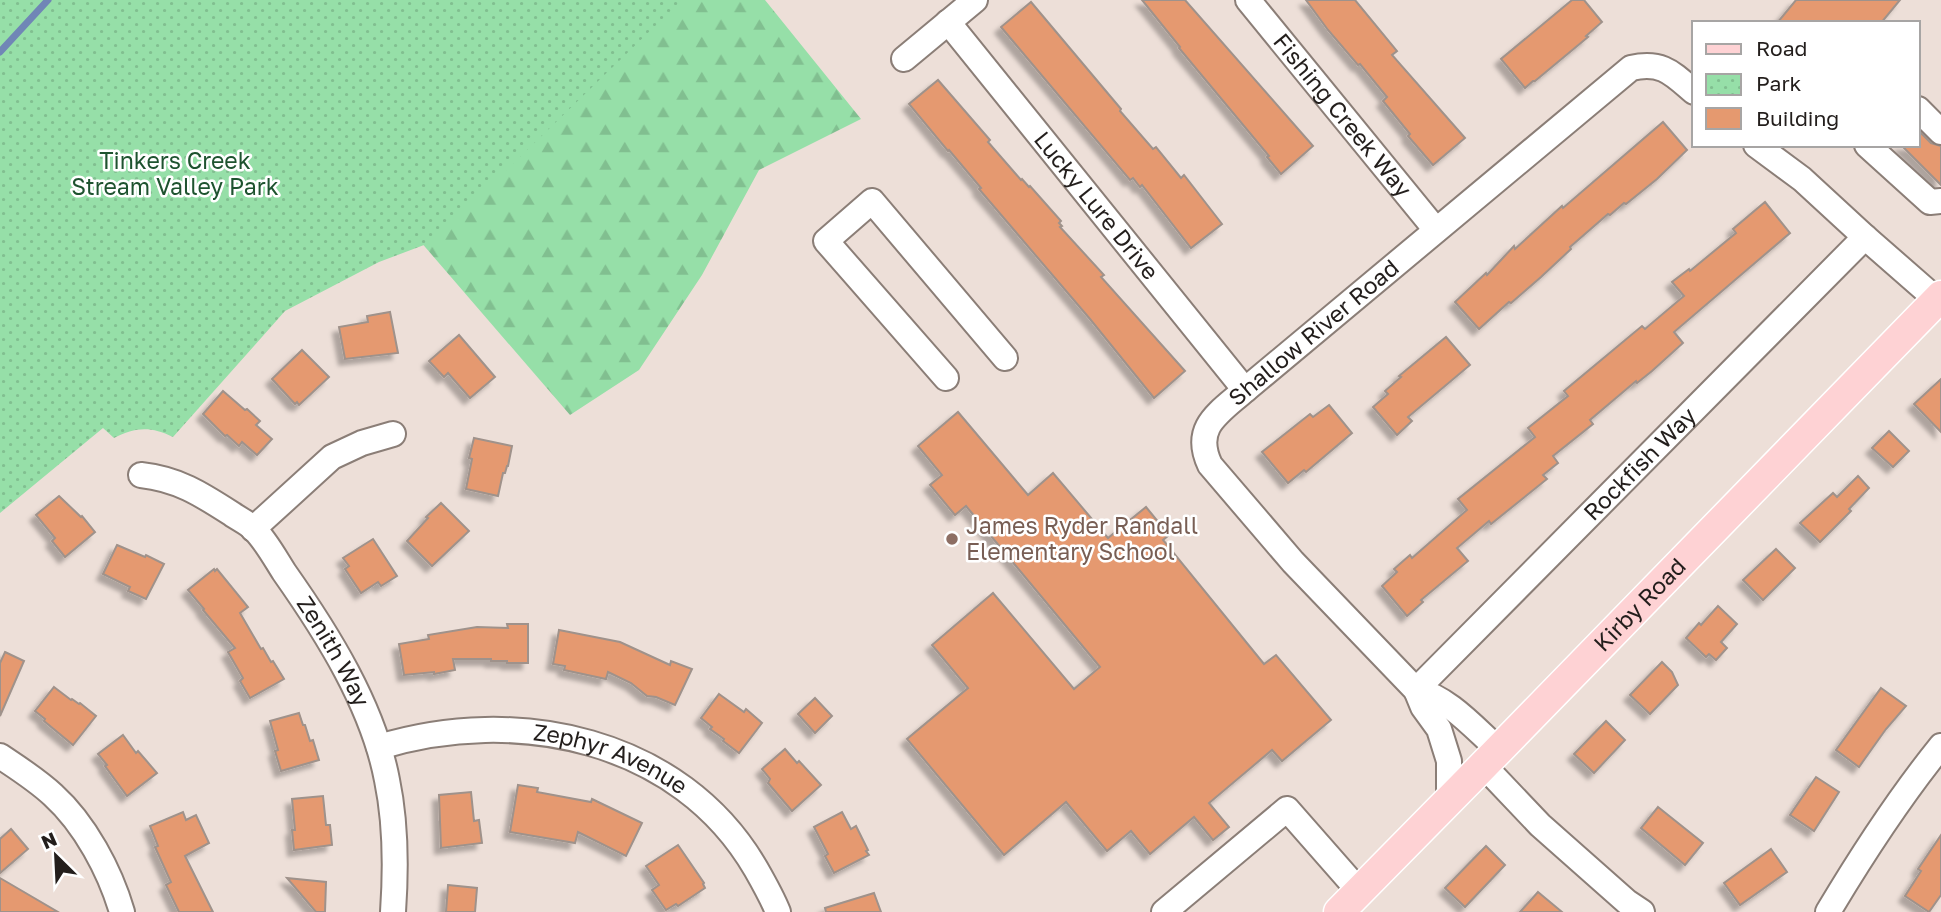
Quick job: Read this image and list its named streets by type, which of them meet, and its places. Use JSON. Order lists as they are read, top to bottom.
{
  "streets": {
    "main road": ["Kirby Road"],
    "street": [
      "Fishing Creek Way",
      "Lucky Lure Drive",
      "Shallow River Road",
      "Rockfish Way",
      "Zenith Way",
      "Zephyr Avenue"
    ]
  },
  "crossings": [
    ["Fishing Creek Way", "Shallow River Road"],
    ["Lucky Lure Drive", "Shallow River Road"],
    ["Shallow River Road", "Rockfish Way"],
    ["Shallow River Road", "Kirby Road"],
    ["Zenith Way", "Zephyr Avenue"]
  ],
  "parks": ["Tinkers Creek Stream Valley Park"],
  "places": ["James Ryder Randall Elementary School"],
  "legend": ["Road", "Park", "Building"],
  "north": "top left"
}
